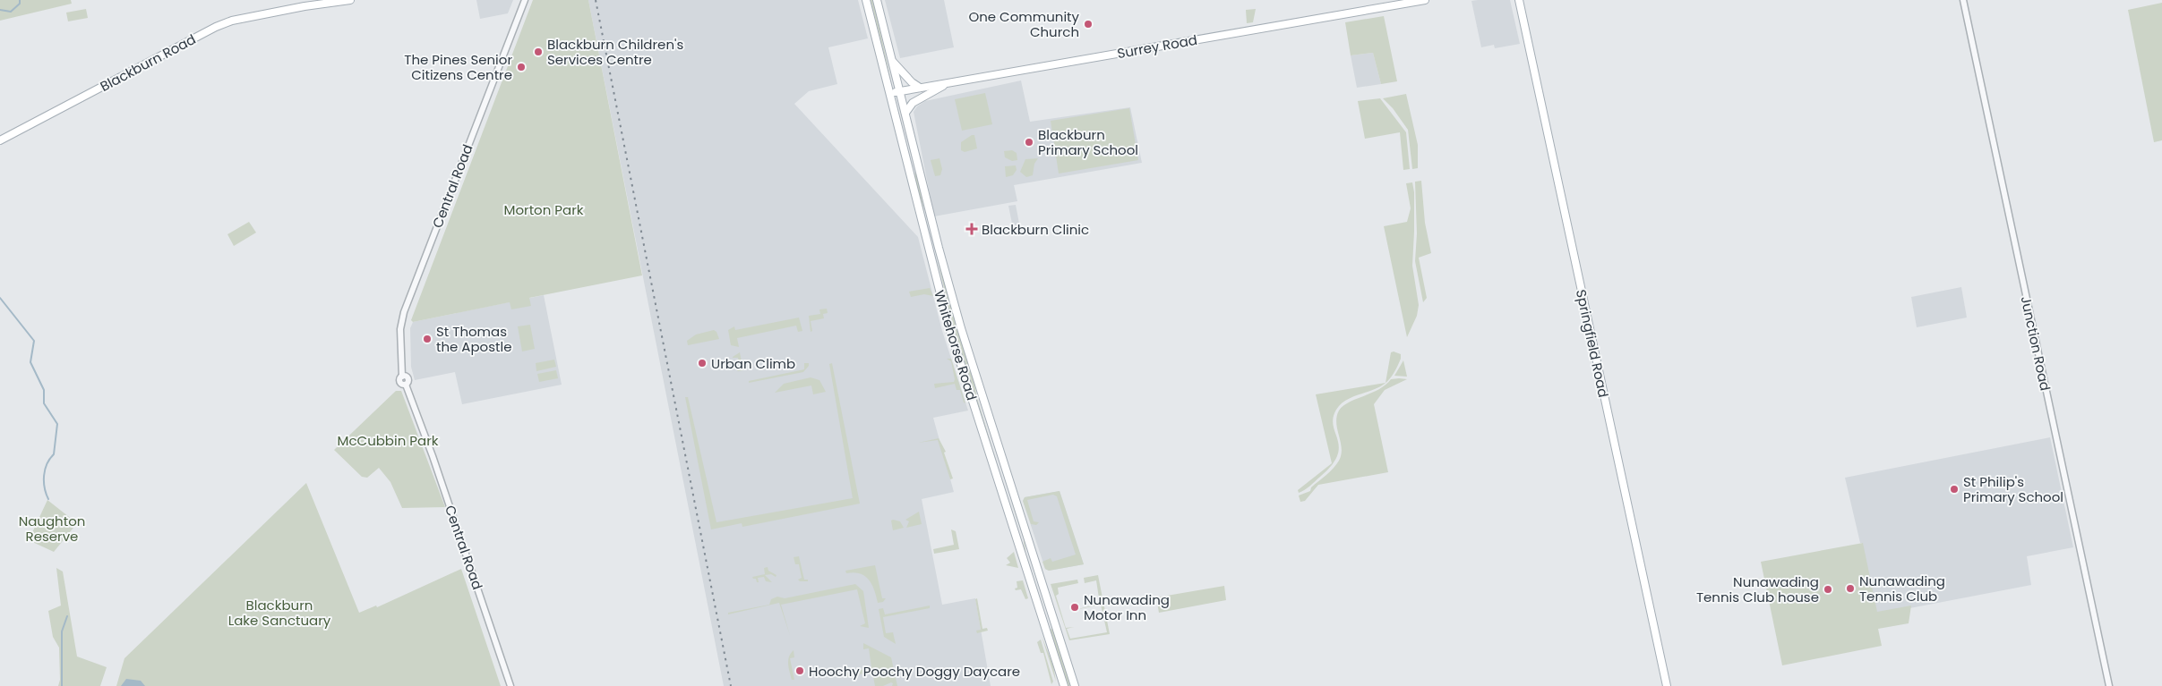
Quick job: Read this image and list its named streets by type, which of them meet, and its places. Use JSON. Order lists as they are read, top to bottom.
{
  "streets": {
    "main road": [
      "Surrey Road",
      "Blackburn Road",
      "Springfield Road",
      "Whitehorse Road"
    ],
    "street": ["Central Road", "Junction Road"]
  },
  "crossings": [
    ["Surrey Road", "Whitehorse Road"]
  ],
  "parks": [
    "Morton Park",
    "McCubbin Park",
    "Naughton Reserve",
    "Blackburn Lake Sanctuary"
  ],
  "places": {
    "other": [
      "One Community Church",
      "Blackburn Children's Services Centre",
      "The Pines Senior Citizens Centre",
      "Blackburn Primary School",
      "St Thomas the Apostle",
      "Urban Climb",
      "St Philip's Primary School",
      "Nunawading Tennis Club",
      "Nunawading Tennis Club house",
      "Nunawading Motor Inn",
      "Hoochy Poochy Doggy Daycare"
    ],
    "health": ["Blackburn Clinic"]
  }
}
